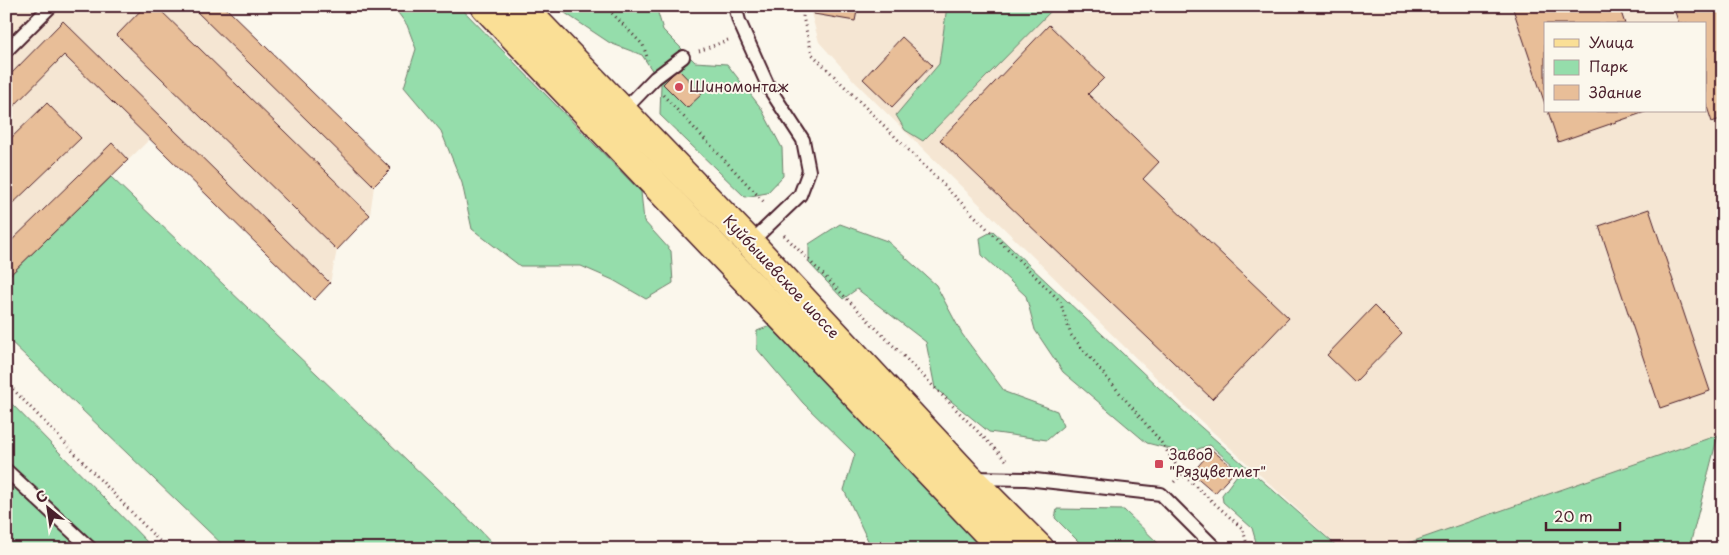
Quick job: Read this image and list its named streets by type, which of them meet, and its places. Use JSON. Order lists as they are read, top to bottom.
{
  "streets": {
    "main road": ["Куйбышевское шоссе"]
  },
  "places": {
    "other": ["Шиномонтаж"],
    "transit": ["Завод \"Рязцветмет\""]
  },
  "legend": ["Улица", "Парк", "Здание"],
  "scale_bar": "20 m",
  "north": "top left"
}
